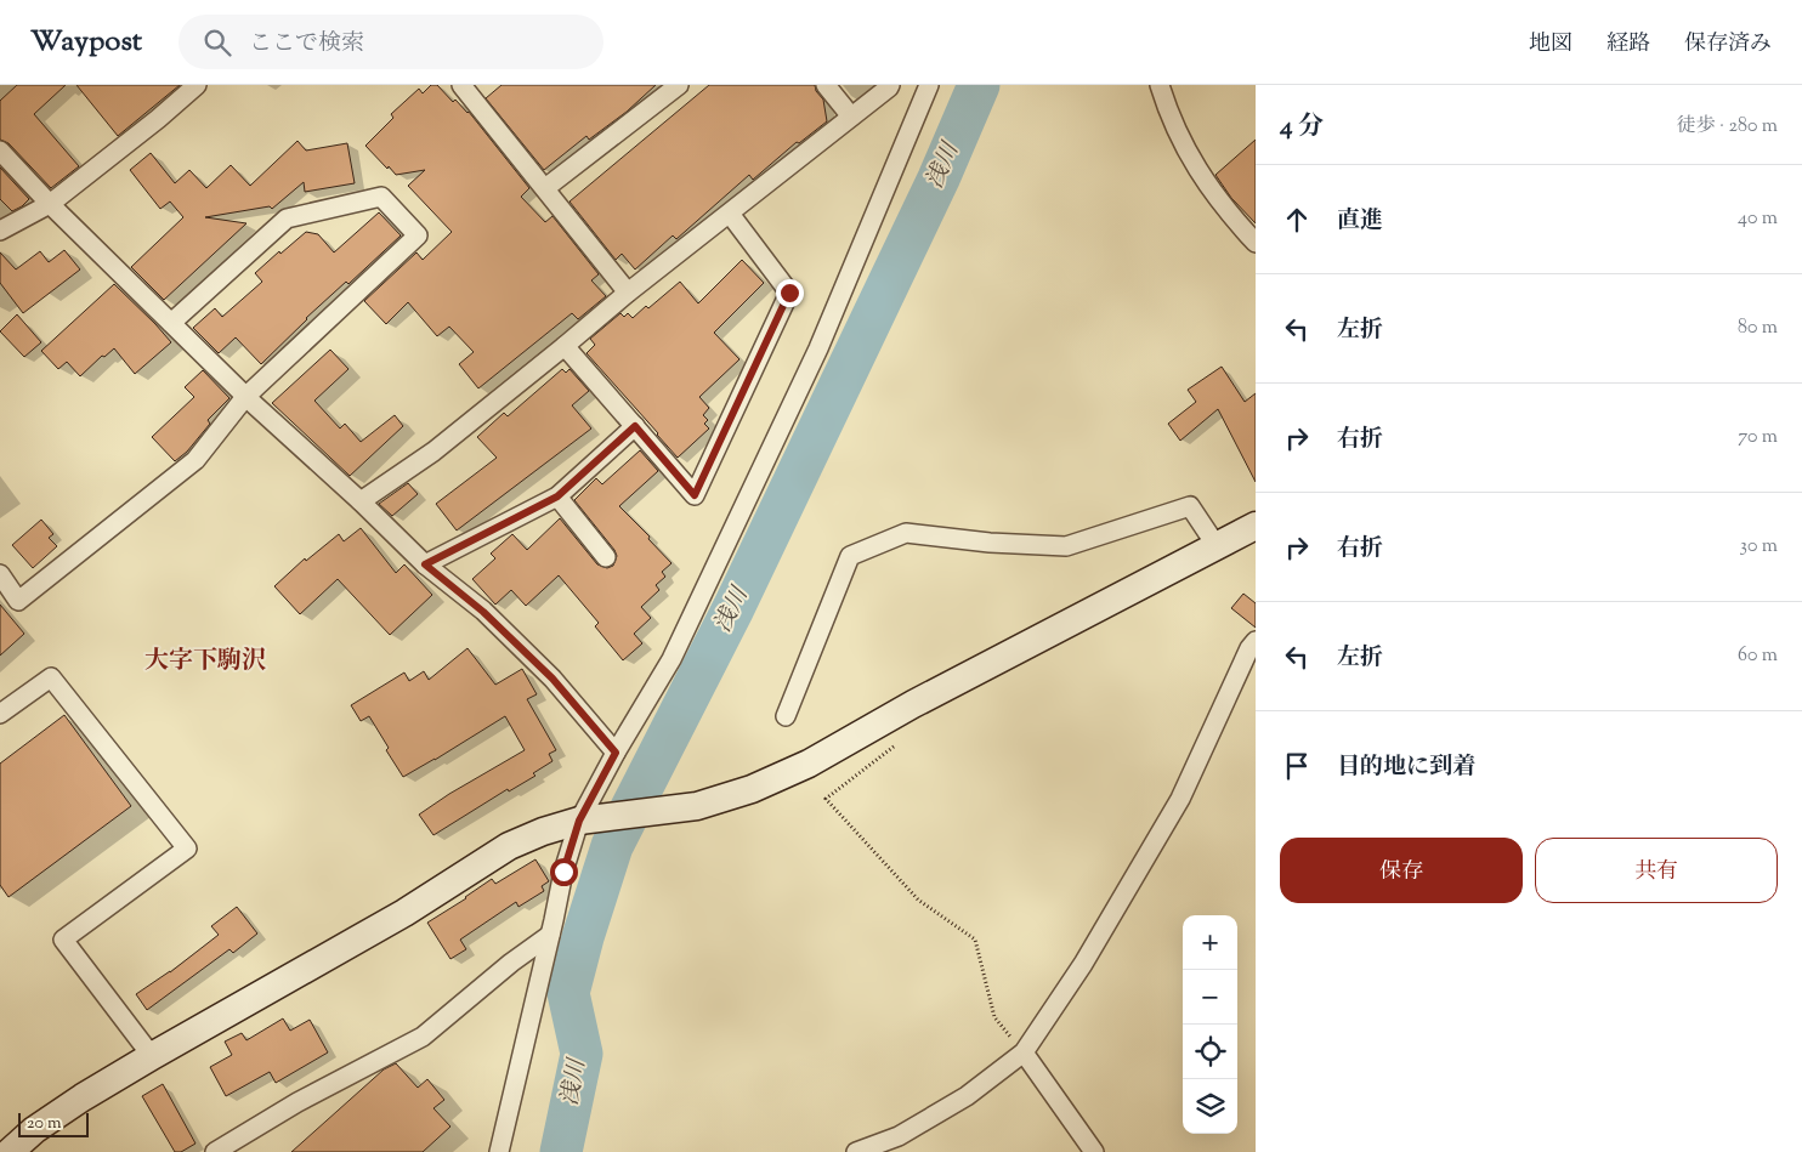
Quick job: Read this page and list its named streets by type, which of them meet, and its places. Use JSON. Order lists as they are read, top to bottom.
{
  "districts": ["大字下駒沢"],
  "water": ["浅川"],
  "scale_bar": "20 m",
  "page": {
    "header": "Waypost",
    "search": "ここで検索",
    "nav": ["地図", "経路", "保存済み"],
    "heading": ["4 分", "徒歩 · 280 m"],
    "list": [
      ["直進", "40 m"],
      ["左折", "80 m"],
      ["右折", "70 m"],
      ["右折", "30 m"],
      ["左折", "60 m"],
      "目的地に到着"
    ],
    "buttons": ["保存", "共有"],
    "map_buttons": ["+", "−"],
    "scale": "20 m"
  }
}
